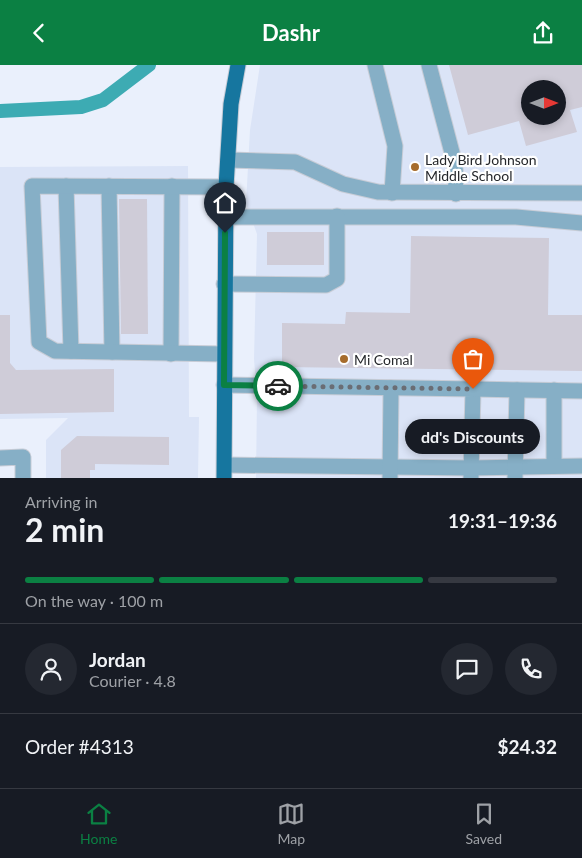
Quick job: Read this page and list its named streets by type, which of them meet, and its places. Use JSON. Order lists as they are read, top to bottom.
{
  "places": ["Lady Bird Johnson Middle School", "Mi Comal", "dd's Discounts"],
  "north": "right",
  "page": {
    "header": "Dashr",
    "bubble": "dd's Discounts",
    "heading": ["2 min", "Arriving in", "19:31–19:36"],
    "panel": [
      "Jordan",
      "Courier · 4.8",
      "Order #4313",
      "$24.32"
    ],
    "bar": "On the way · 100 m",
    "tabs": ["Home", "Map", "Saved"]
  }
}
